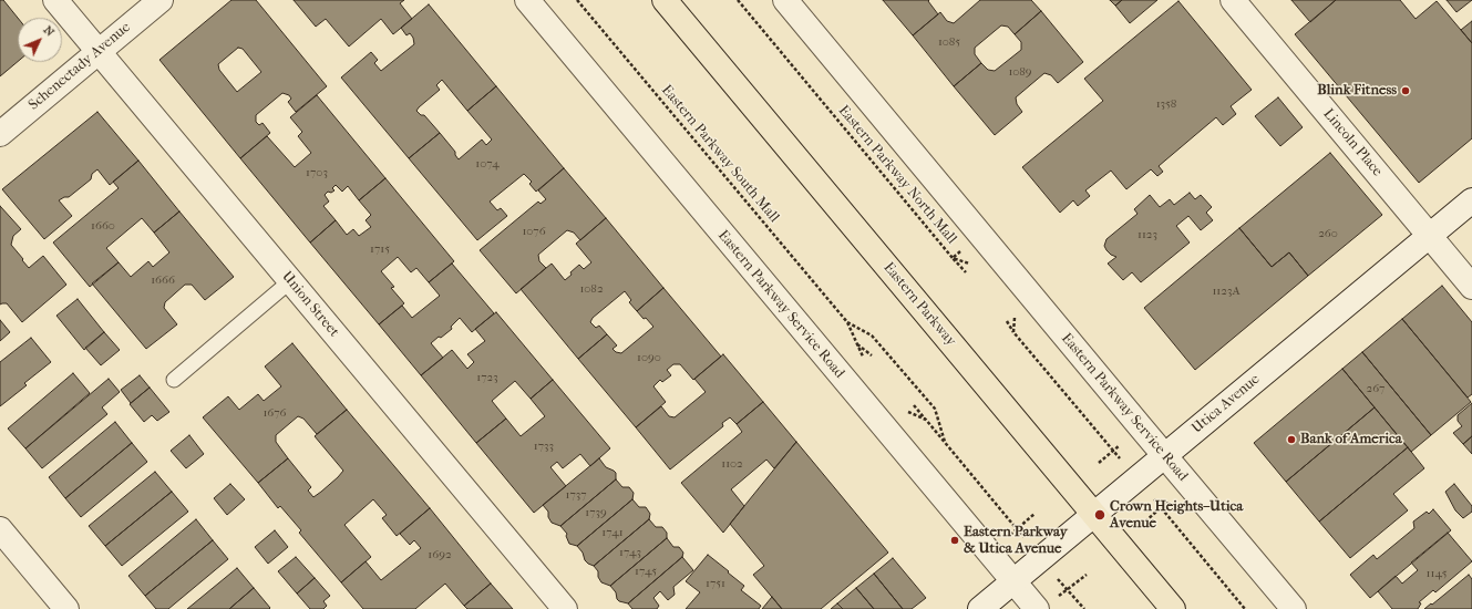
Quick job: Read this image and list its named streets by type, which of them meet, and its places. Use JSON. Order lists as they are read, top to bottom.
{
  "streets": {
    "main road": ["Eastern Parkway"],
    "street": [
      "Schenectady Avenue",
      "Lincoln Place",
      "Union Street",
      "Eastern Parkway Service Road",
      "Utica Avenue"
    ],
    "path": ["Eastern Parkway South Mall", "Eastern Parkway North Mall"]
  },
  "crossings": [
    ["Schenectady Avenue", "Union Street"],
    ["Lincoln Place", "Utica Avenue"],
    ["Eastern Parkway Service Road", "Utica Avenue"],
    ["Eastern Parkway", "Utica Avenue"]
  ],
  "places": [
    "Blink Fitness",
    "Bank of America",
    "Crown Heights–Utica Avenue",
    "Eastern Parkway & Utica Avenue"
  ],
  "house_numbers": [
    "1085",
    "1089",
    "1358",
    "1074",
    "1703",
    "1660",
    "1076",
    "260",
    "1123",
    "1715",
    "1666",
    "1082",
    "1123A",
    "1090",
    "1723",
    "267",
    "1676",
    "1733",
    "1102",
    "1737",
    "1739",
    "1741",
    "1743",
    "1692",
    "1745",
    "1145",
    "1751"
  ],
  "north": "top right"
}
